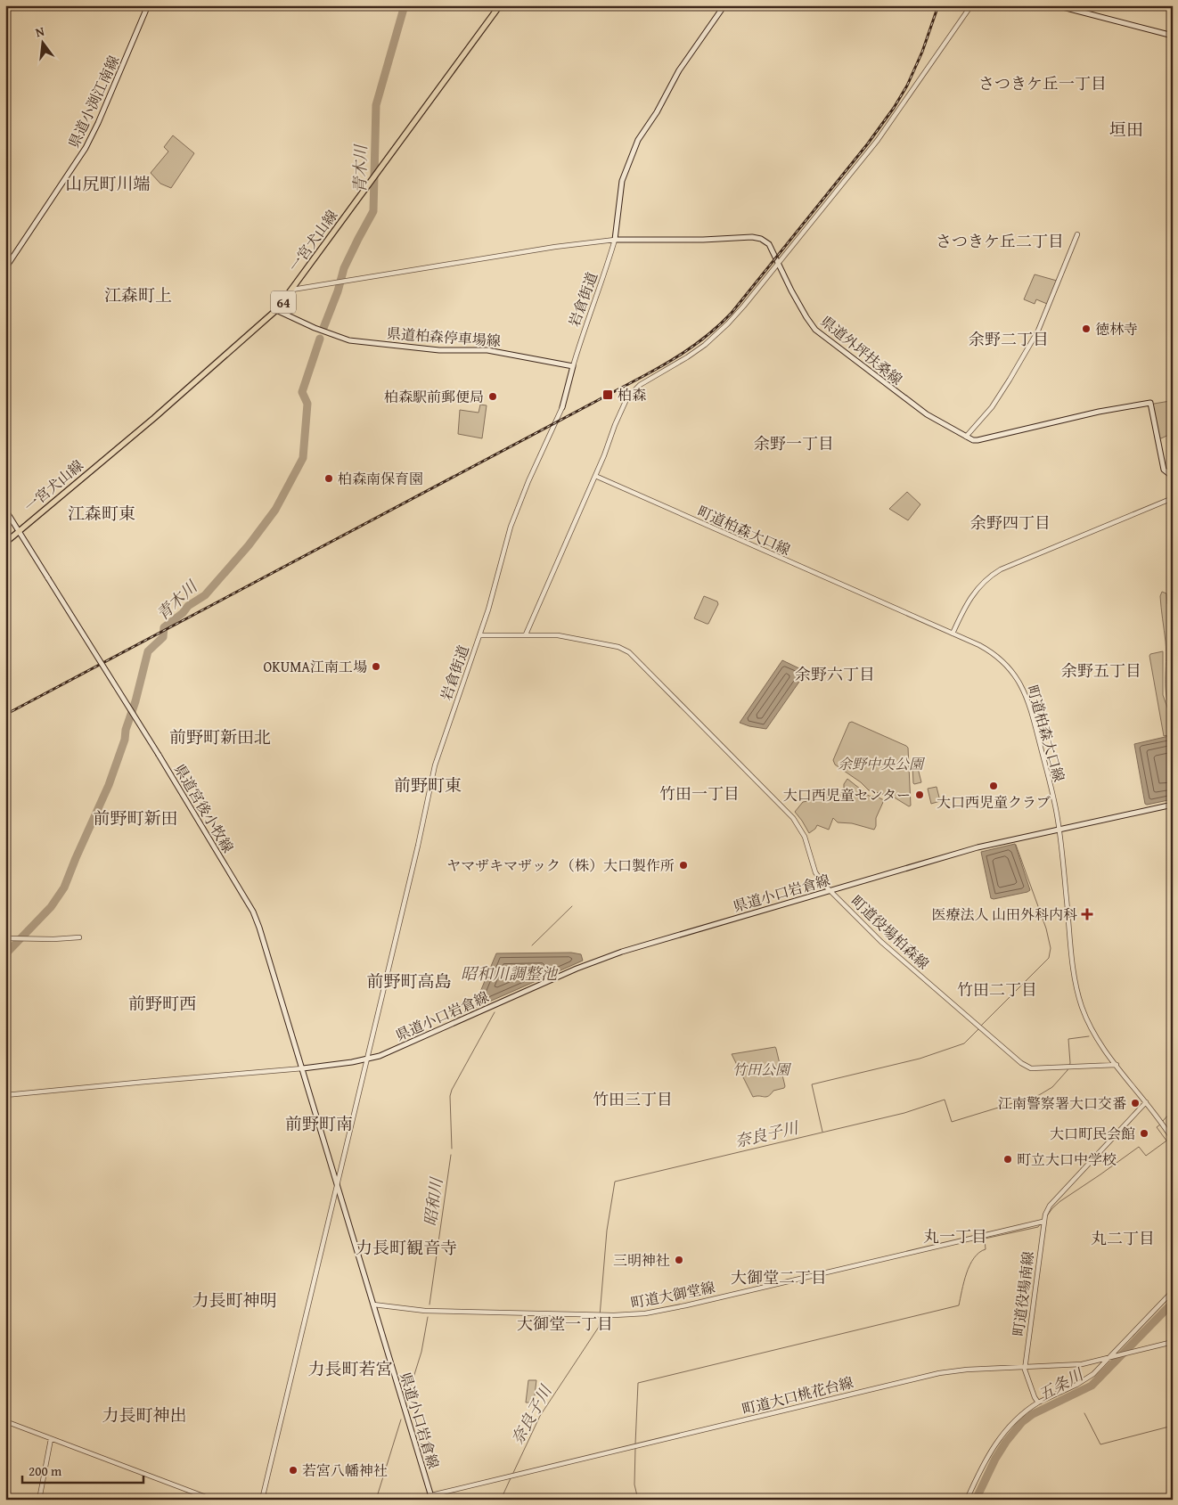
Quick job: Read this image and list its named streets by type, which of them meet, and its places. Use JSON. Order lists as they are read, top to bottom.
{
  "streets": {
    "main road": [
      "県道小渕江南線",
      "一宮犬山線",
      "64",
      "県道柏森停車場線",
      "県道外坪扶桑線",
      "県道宮後小牧線",
      "県道小口岩倉線"
    ],
    "street": [
      "岩倉街道",
      "町道柏森大口線",
      "町道役場柏森線",
      "町道役場南線",
      "町道大御堂線",
      "町道大口桃花台線"
    ]
  },
  "crossings": [
    ["一宮犬山線", "県道柏森停車場線"],
    ["一宮犬山線", "県道宮後小牧線"],
    ["岩倉街道", "県道柏森停車場線"],
    ["岩倉街道", "県道外坪扶桑線"],
    ["岩倉街道", "県道小口岩倉線"],
    ["町道柏森大口線", "県道小口岩倉線"],
    ["町道柏森大口線", "町道役場柏森線"],
    ["町道柏森大口線", "町道役場南線"],
    ["県道宮後小牧線", "県道小口岩倉線"],
    ["県道小口岩倉線", "町道役場柏森線"],
    ["県道小口岩倉線", "町道大御堂線"],
    ["県道小口岩倉線", "町道大口桃花台線"],
    ["町道役場南線", "町道大御堂線"],
    ["町道役場南線", "町道大口桃花台線"]
  ],
  "districts": [
    "さつきケ丘一丁目",
    "垣田",
    "山尻町川端",
    "さつきケ丘二丁目",
    "江森町上",
    "余野二丁目",
    "余野一丁目",
    "江森町東",
    "余野四丁目",
    "余野五丁目",
    "余野六丁目",
    "前野町新田北",
    "前野町東",
    "竹田一丁目",
    "前野町新田",
    "前野町高島",
    "竹田二丁目",
    "前野町西",
    "竹田三丁目",
    "前野町南",
    "丸一丁目",
    "丸二丁目",
    "力長町観音寺",
    "大御堂二丁目",
    "力長町神明",
    "大御堂一丁目",
    "力長町若宮",
    "力長町神出"
  ],
  "water": [
    "青木川",
    "昭和川調整池",
    "奈良子川",
    "昭和川",
    "五条川"
  ],
  "parks": ["余野中央公園", "竹田公園"],
  "places": {
    "other": [
      "徳林寺",
      "柏森駅前郵便局",
      "柏森南保育園",
      "OKUMA江南工場",
      "大口西児童クラブ",
      "大口西児童センター",
      "ヤマザキマザック（株）大口製作所",
      "江南警察署大口交番",
      "大口町民会館",
      "町立大口中学校",
      "三明神社",
      "若宮八幡神社"
    ],
    "transit": ["柏森"],
    "health": ["医療法人 山田外科内科"]
  },
  "scale_bar": "200 m",
  "north": "top"
}
